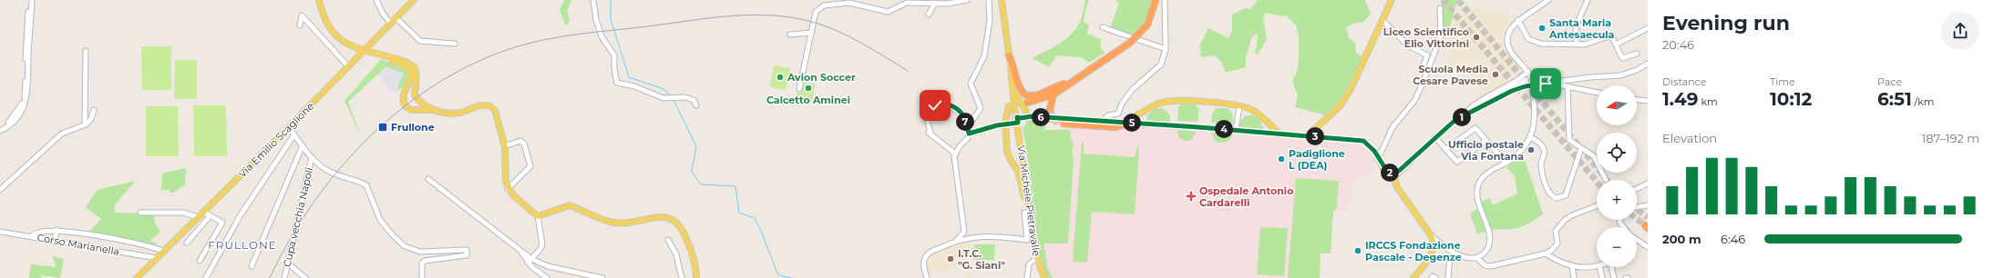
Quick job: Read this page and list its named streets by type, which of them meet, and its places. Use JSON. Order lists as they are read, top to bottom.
{
  "streets": {
    "main road": ["Via Emilio Scaglione", "Via Michele Pietravalle"],
    "street": ["Cupa vecchia Napoli", "Corso Marianella"]
  },
  "crossings": [
    ["Via Emilio Scaglione", "Corso Marianella"]
  ],
  "districts": ["FRULLONE"],
  "places": {
    "other": [
      "Santa Maria Antesaecula",
      "Liceo Scientifico Elio Vittorini",
      "Scuola Media Cesare Pavese",
      "Avion Soccer",
      "Calcetto Aminei",
      "Ufficio postale Via Fontana",
      "Padiglione L (DEA)",
      "IRCCS Fondazione Pascale - Degenze",
      "I.T.C. \"G. Siani\""
    ],
    "transit": ["Frullone"],
    "health": ["Ospedale Antonio Cardarelli"]
  },
  "north": "left",
  "page": {
    "heading": ["Evening run", "20:46"],
    "stats": [
      ["Distance", "1.49 km"],
      ["Time", "10:12"],
      ["Pace", "6:51 /km"]
    ],
    "map_buttons": ["+", "−"],
    "pins": [
      "1",
      "6",
      "7",
      "5",
      "4",
      "3",
      "2"
    ],
    "chart": ["Elevation", "187–192 m"],
    "list": [
      {
        "name": "200 m",
        "note": "6:46"
      }
    ]
  }
}
